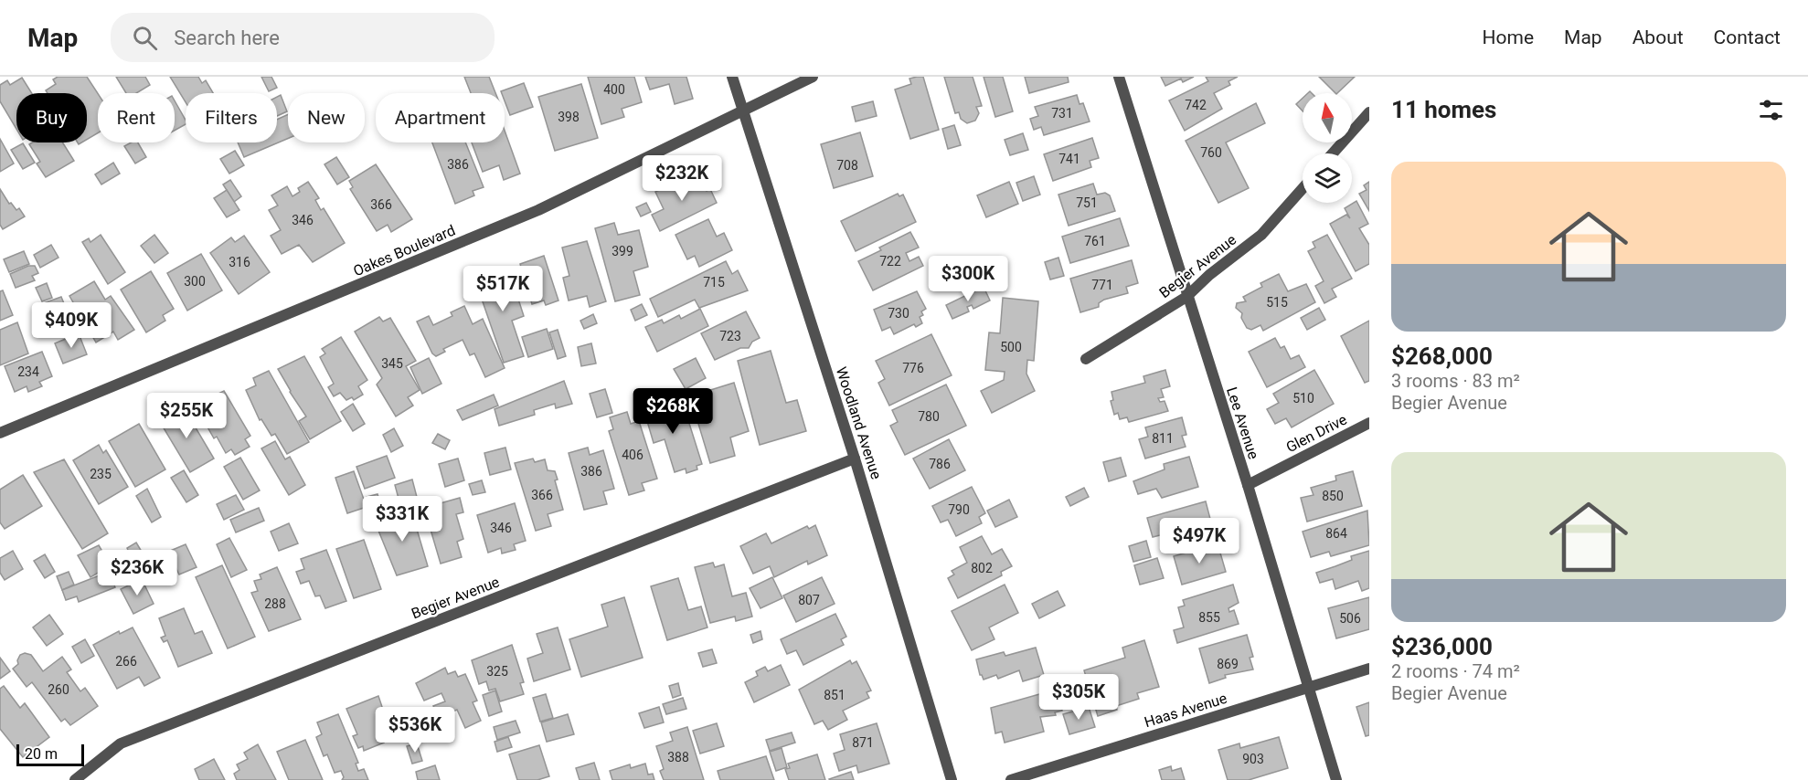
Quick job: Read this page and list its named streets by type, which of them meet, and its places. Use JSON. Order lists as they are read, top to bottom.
{
  "streets": {
    "street": [
      "Oakes Boulevard",
      "Begier Avenue",
      "Woodland Avenue",
      "Lee Avenue",
      "Glen Drive",
      "Haas Avenue"
    ]
  },
  "crossings": [
    ["Oakes Boulevard", "Woodland Avenue"],
    ["Begier Avenue", "Woodland Avenue"],
    ["Begier Avenue", "Lee Avenue"],
    ["Lee Avenue", "Glen Drive"],
    ["Lee Avenue", "Haas Avenue"]
  ],
  "house_numbers": [
    "400",
    "742",
    "731",
    "398",
    "760",
    "741",
    "386",
    "708",
    "751",
    "366",
    "346",
    "761",
    "399",
    "722",
    "316",
    "300",
    "715",
    "771",
    "515",
    "730",
    "723",
    "500",
    "345",
    "776",
    "234",
    "510",
    "780",
    "811",
    "406",
    "786",
    "386",
    "235",
    "366",
    "850",
    "790",
    "346",
    "864",
    "802",
    "807",
    "288",
    "855",
    "506",
    "266",
    "869",
    "325",
    "260",
    "851",
    "871",
    "388",
    "903"
  ],
  "scale_bar": "20 m",
  "north": "top",
  "page": {
    "header": "Map",
    "search": "Search here",
    "nav": [
      "Home",
      "Map",
      "About",
      "Contact"
    ],
    "heading": "11 homes",
    "chip": [
      "Buy",
      "Rent",
      "Filters",
      "New",
      "Apartment"
    ],
    "list": [
      {
        "name": "$268,000",
        "note": "3 rooms · 83 m² · Begier Avenue"
      },
      {
        "name": "$236,000",
        "note": "2 rooms · 74 m² · Begier Avenue"
      }
    ],
    "price": [
      "$232K",
      "$300K",
      "$517K",
      "$409K",
      "$268K",
      "$255K",
      "$331K",
      "$497K",
      "$236K",
      "$305K",
      "$536K"
    ],
    "scale": "20 m"
  }
}
